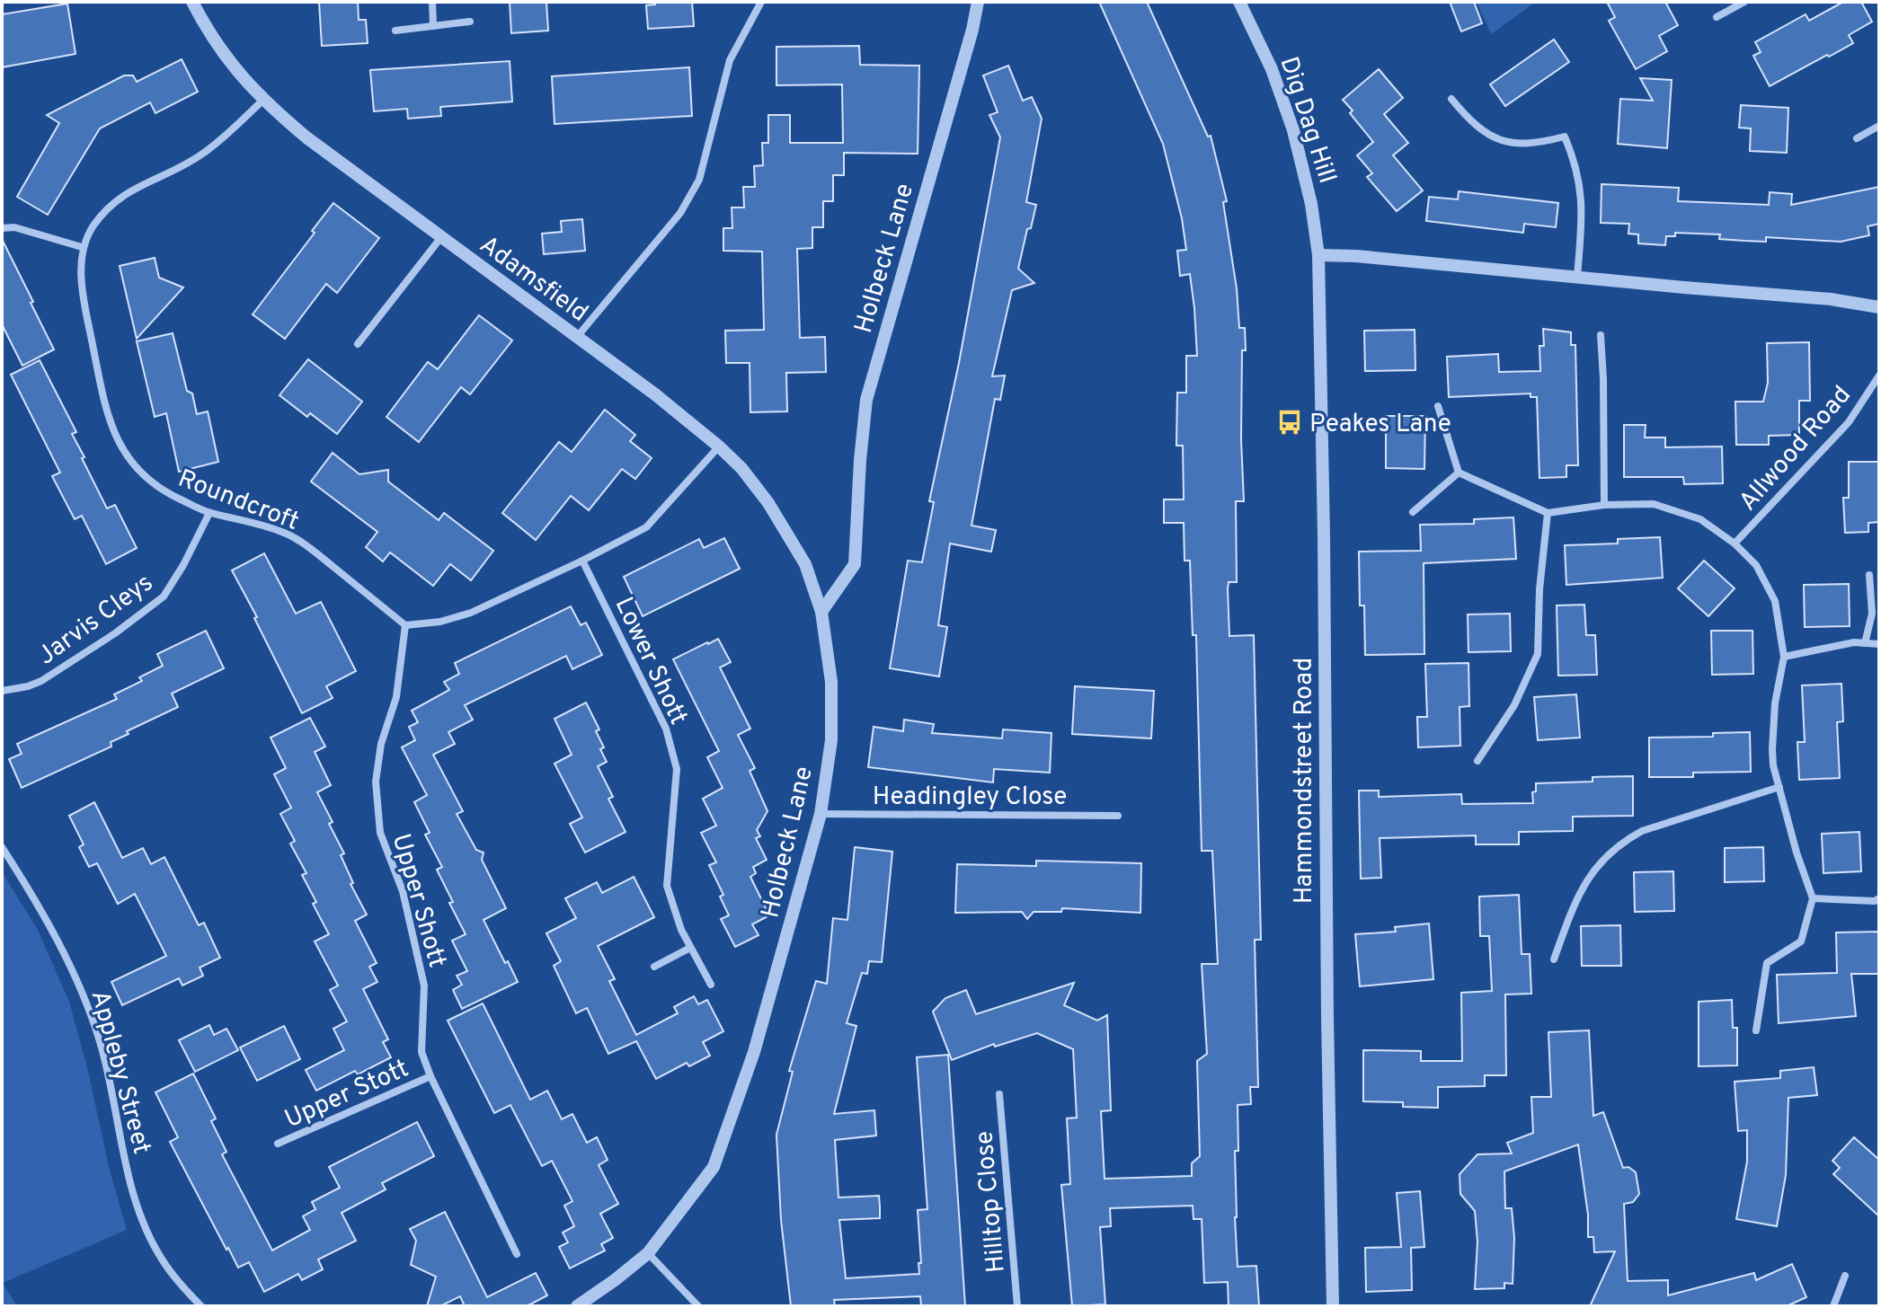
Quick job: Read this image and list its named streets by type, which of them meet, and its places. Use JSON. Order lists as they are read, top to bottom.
{
  "streets": {
    "street": [
      "Dig Dag Hill",
      "Holbeck Lane",
      "Adamsfield",
      "Allwood Road",
      "Roundcroft",
      "Jarvis Cleys",
      "Lower Shott",
      "Hammondstreet Road",
      "Headingley Close",
      "Upper Shott",
      "Appleby Street",
      "Upper Stott",
      "Hilltop Close"
    ]
  },
  "crossings": [
    ["Dig Dag Hill", "Hammondstreet Road"],
    ["Holbeck Lane", "Adamsfield"],
    ["Holbeck Lane", "Headingley Close"],
    ["Roundcroft", "Jarvis Cleys"],
    ["Roundcroft", "Upper Shott"],
    ["Upper Shott", "Upper Stott"]
  ],
  "places": {
    "bus stop": ["Peakes Lane"]
  }
}
